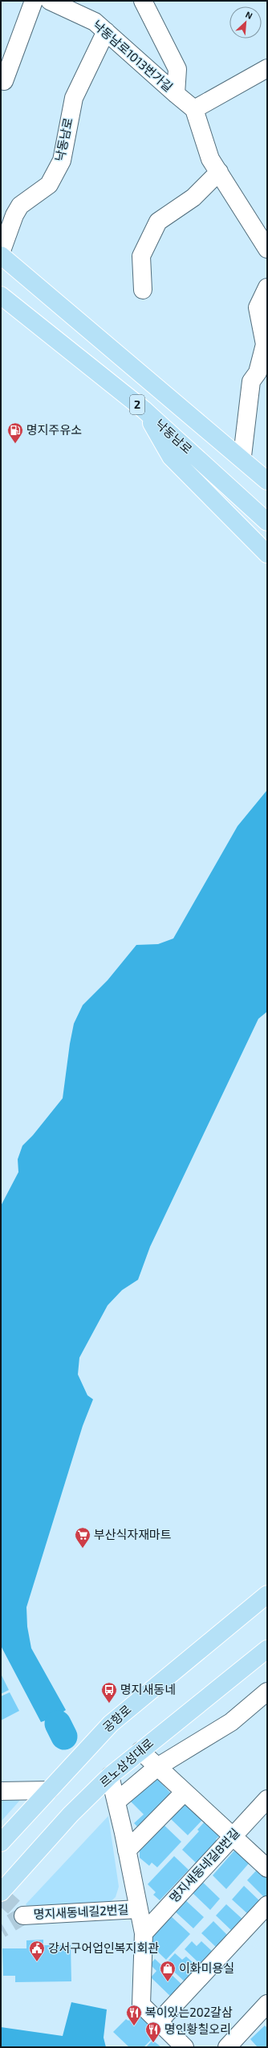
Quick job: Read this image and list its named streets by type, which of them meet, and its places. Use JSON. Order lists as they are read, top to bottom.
{
  "streets": {
    "main road": [
      "낙동남로",
      "2",
      "공항로",
      "르노삼성대로"
    ],
    "street": ["낙동남로1013번가길", "명지새동네길8번길", "명지새동네길2번길"]
  },
  "crossings": [
    ["낙동남로1013번가길", "낙동남로"],
    ["르노삼성대로", "명지새동네길2번길"],
    ["명지새동네길8번길", "명지새동네길2번길"]
  ],
  "places": {
    "fuel station": ["명지주유소"],
    "supermarket": ["부산식자재마트"],
    "bus stop": ["명지새동네"],
    "public building": ["강서구어업인복지회관"],
    "shop": ["이화미용실"],
    "restaurant": ["복이있는202갈삼", "명인황칠오리"]
  },
  "north": "top right"
}
